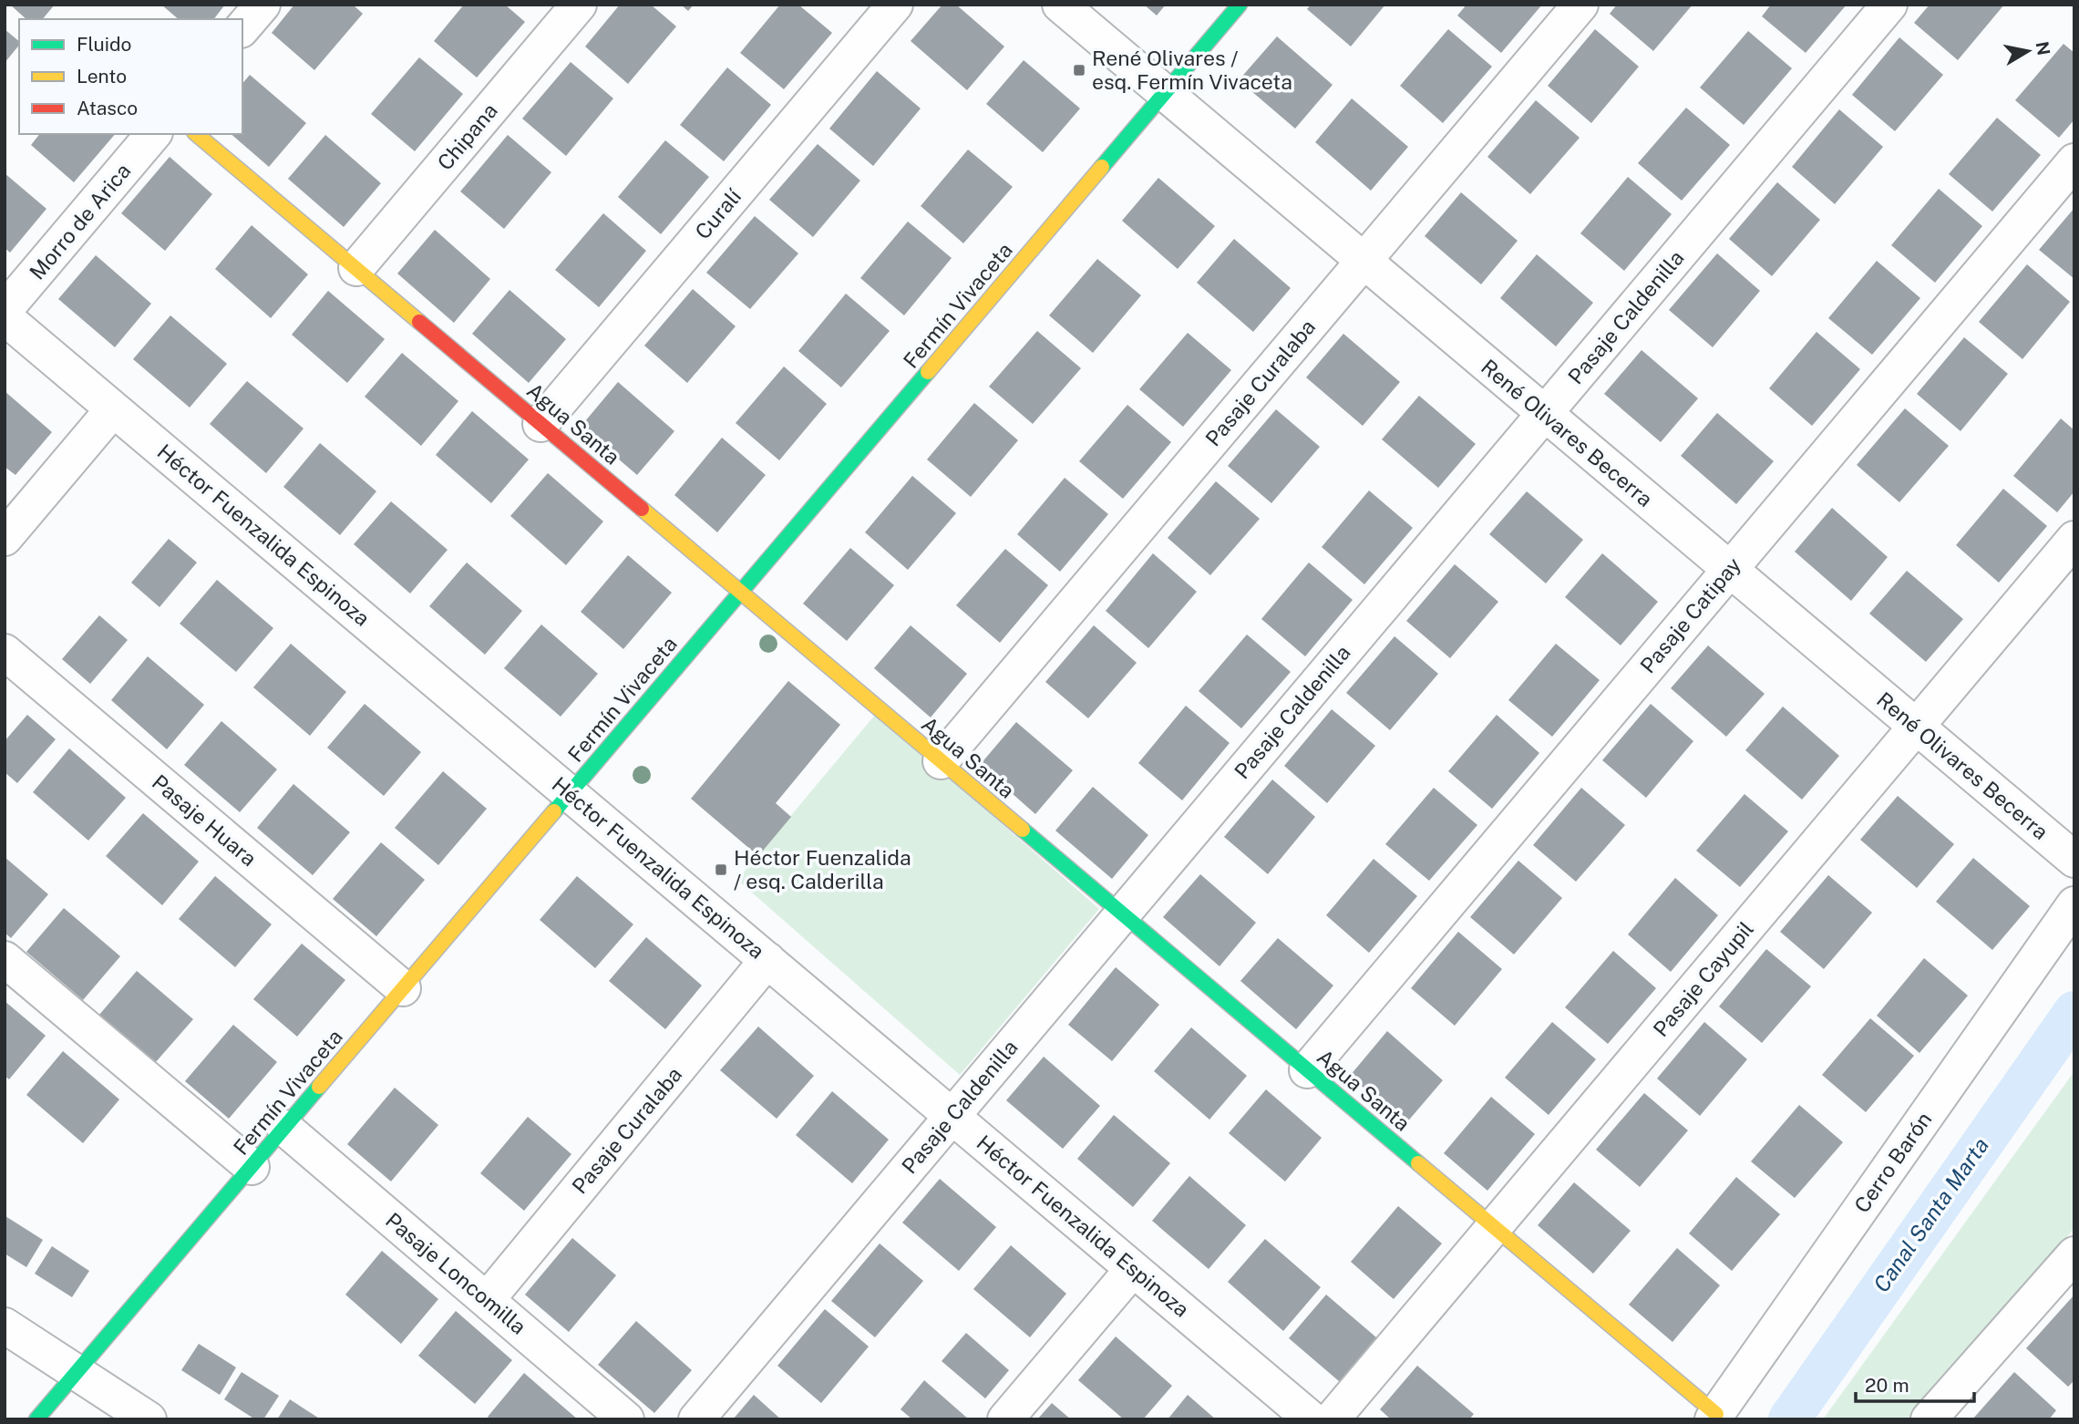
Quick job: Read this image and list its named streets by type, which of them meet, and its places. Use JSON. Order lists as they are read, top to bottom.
{
  "streets": {
    "street": [
      "Chipana",
      "Curalí",
      "Morro de Arica",
      "Fermín Vivaceta",
      "Pasaje Caldenilla",
      "Pasaje Curalaba",
      "Agua Santa",
      "René Olivares Becerra",
      "Héctor Fuenzalida Espinoza",
      "Pasaje Catipay",
      "Pasaje Huara",
      "Pasaje Cayupil",
      "Cerro Barón",
      "Pasaje Loncomilla"
    ]
  },
  "crossings": [
    ["Chipana", "Agua Santa"],
    ["Curalí", "Agua Santa"],
    ["Fermín Vivaceta", "Agua Santa"],
    ["Fermín Vivaceta", "René Olivares Becerra"],
    ["Fermín Vivaceta", "Héctor Fuenzalida Espinoza"],
    ["Fermín Vivaceta", "Pasaje Huara"],
    ["Fermín Vivaceta", "Pasaje Loncomilla"],
    ["Pasaje Caldenilla", "Agua Santa"],
    ["Pasaje Caldenilla", "René Olivares Becerra"],
    ["Pasaje Caldenilla", "Héctor Fuenzalida Espinoza"],
    ["Pasaje Curalaba", "Agua Santa"],
    ["Pasaje Curalaba", "René Olivares Becerra"],
    ["Pasaje Curalaba", "Héctor Fuenzalida Espinoza"],
    ["Pasaje Curalaba", "Pasaje Loncomilla"],
    ["Agua Santa", "Pasaje Catipay"],
    ["Agua Santa", "Pasaje Cayupil"],
    ["Agua Santa", "Cerro Barón"],
    ["René Olivares Becerra", "Pasaje Catipay"],
    ["René Olivares Becerra", "Pasaje Cayupil"]
  ],
  "water": ["Canal Santa Marta"],
  "places": {
    "transit": ["René Olivares / esq. Fermín Vivaceta", "Héctor Fuenzalida / esq. Calderilla"]
  },
  "legend": ["Fluido", "Lento", "Atasco"],
  "scale_bar": "20 m",
  "north": "right"
}
